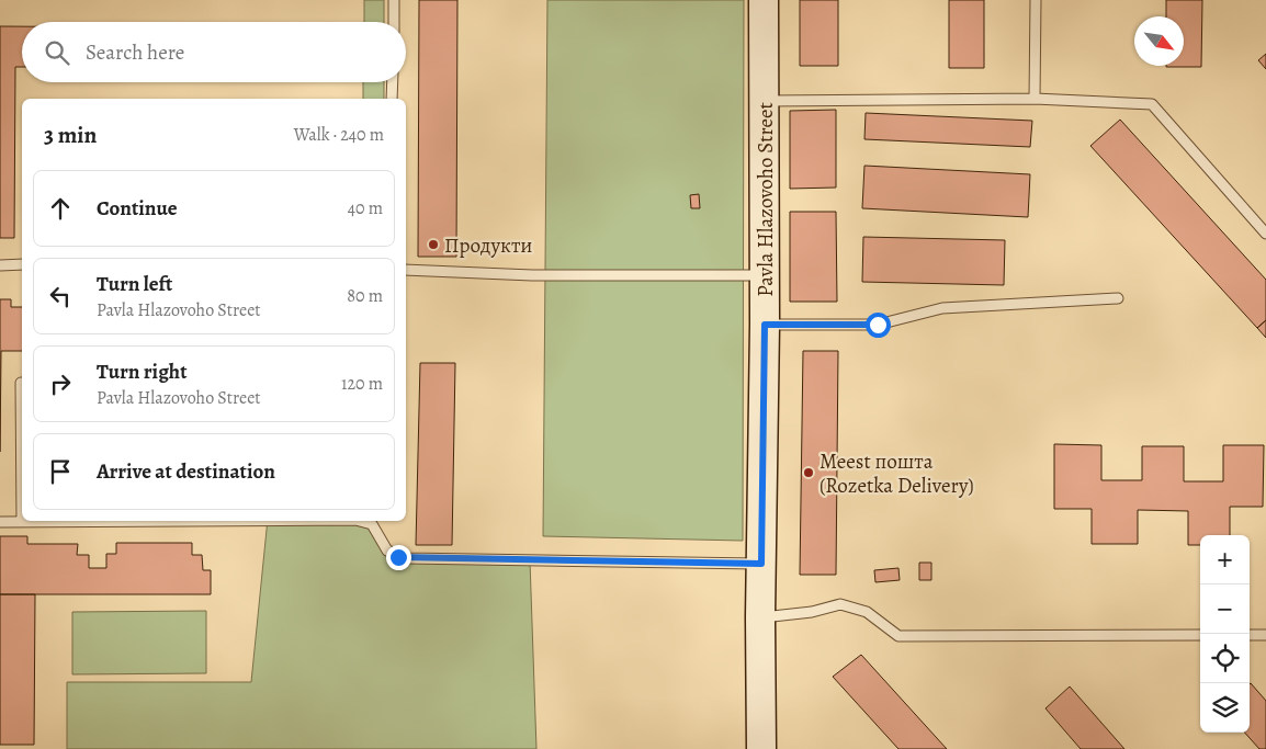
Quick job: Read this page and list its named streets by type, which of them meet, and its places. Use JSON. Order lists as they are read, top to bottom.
{
  "streets": {
    "street": ["Pavla Hlazovoho Street"]
  },
  "places": ["Продукти", "Meest пошта (Rozetka Delivery)"],
  "north": "bottom right",
  "page": {
    "search": "Search here",
    "heading": ["3 min", "Walk · 240 m"],
    "list": [
      ["Continue", "40 m"],
      ["Turn left", "Pavla Hlazovoho Street", "80 m"],
      ["Turn right", "Pavla Hlazovoho Street", "120 m"],
      "Arrive at destination"
    ],
    "map_buttons": ["+", "−"]
  }
}
